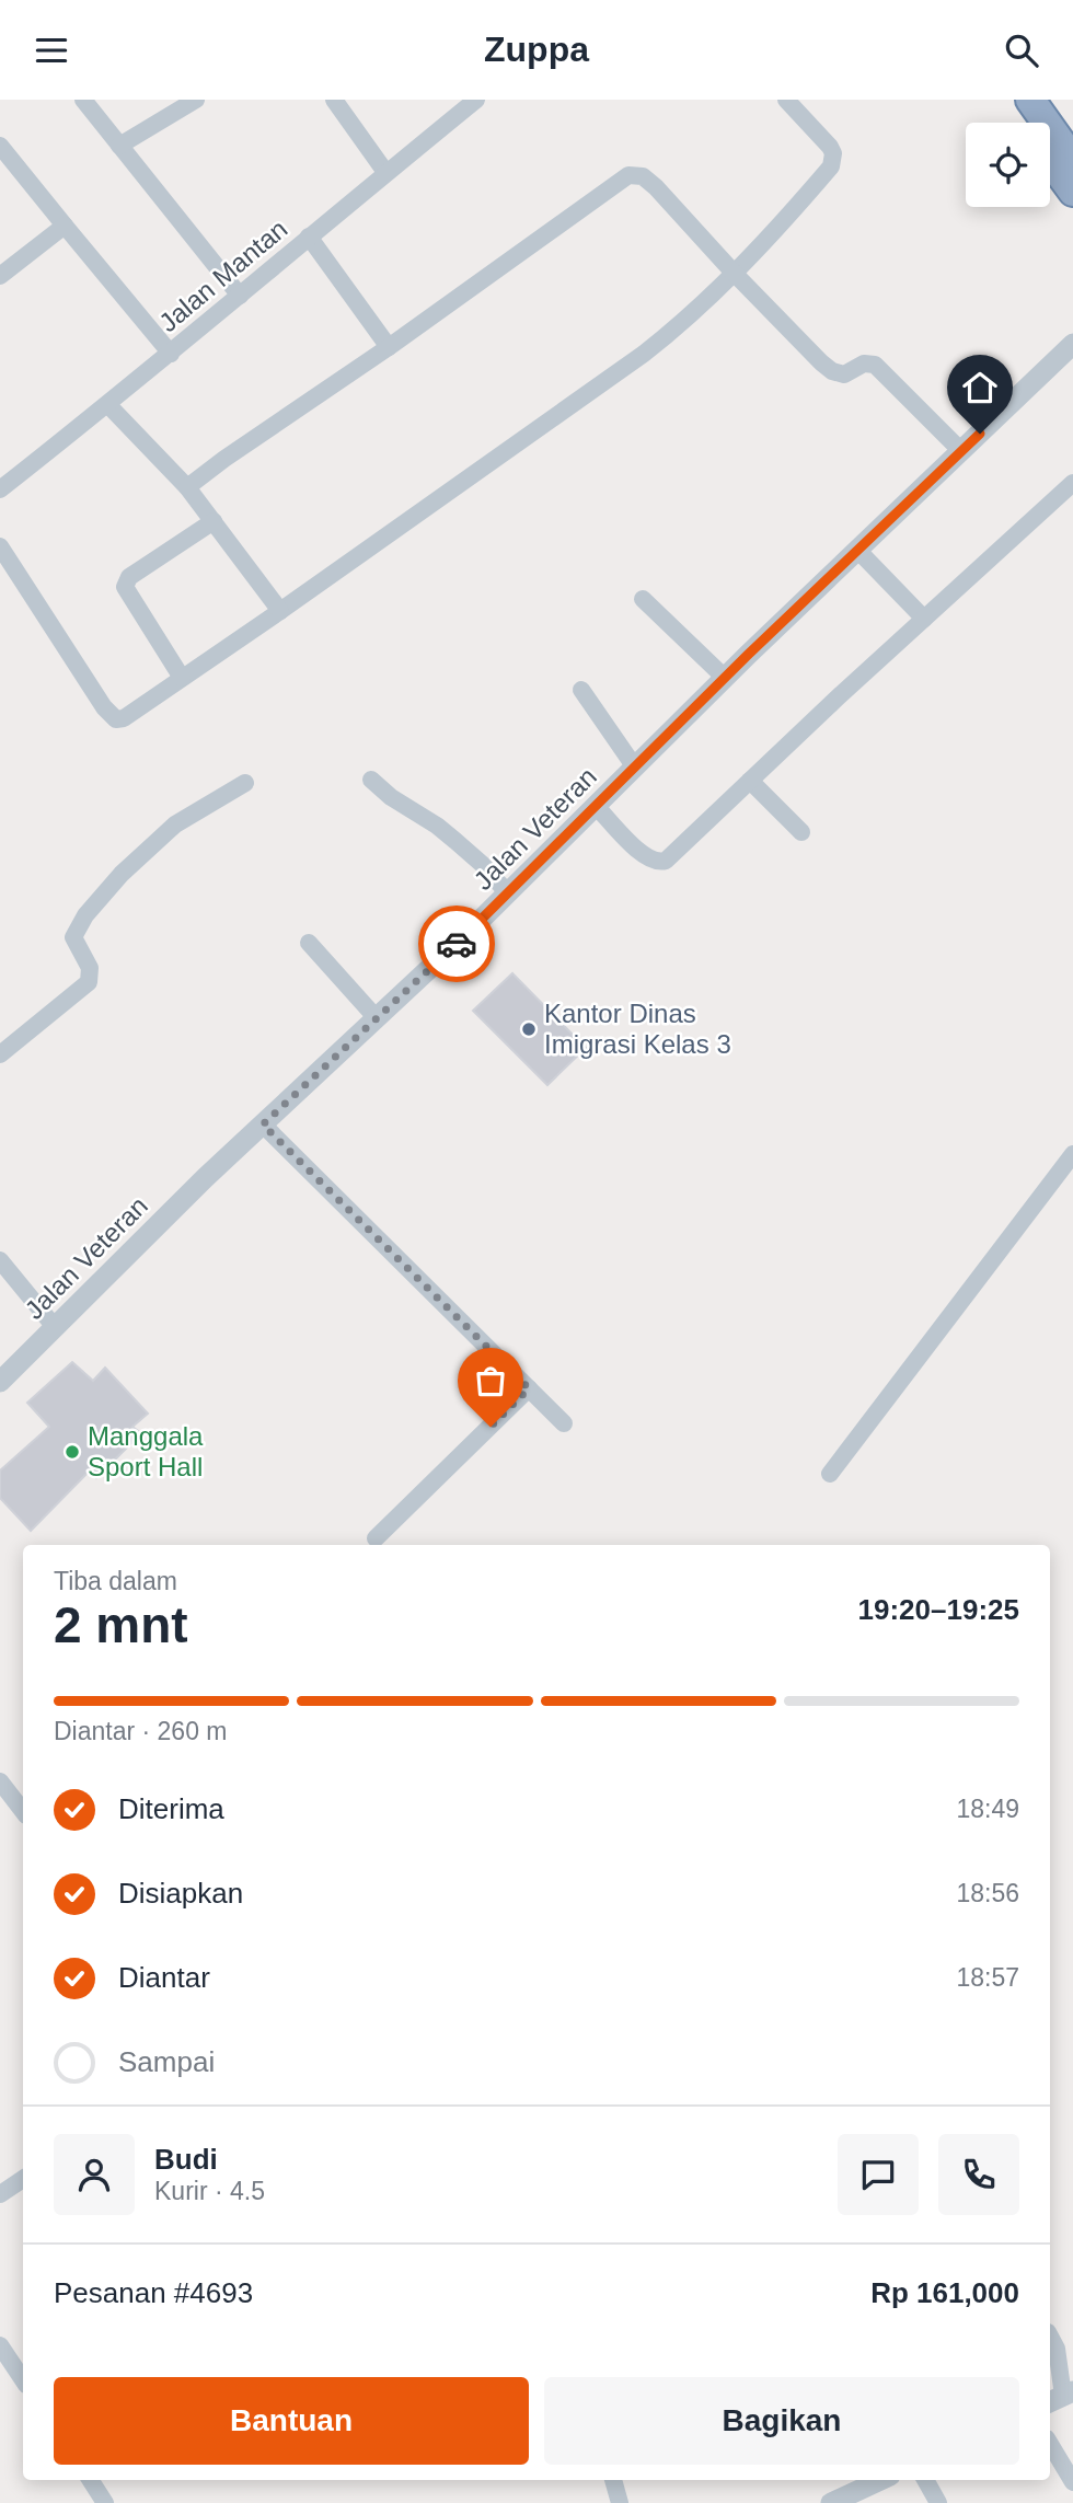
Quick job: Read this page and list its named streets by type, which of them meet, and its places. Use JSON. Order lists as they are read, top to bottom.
{
  "streets": {
    "street": ["Jalan Mantan", "Jalan Veteran"]
  },
  "places": ["Kantor Dinas Imigrasi Kelas 3", "Manggala Sport Hall"],
  "page": {
    "header": "Zuppa",
    "heading": ["2 mnt", "Tiba dalam", "19:20–19:25"],
    "panel": [
      "Budi",
      "Kurir · 4.5",
      "Pesanan #4693",
      "Rp 161,000"
    ],
    "bar": "Diantar · 260 m",
    "list": [
      ["Diterima", "18:49"],
      ["Disiapkan", "18:56"],
      ["Diantar", "18:57"],
      "Sampai"
    ],
    "buttons": ["Bantuan", "Bagikan"]
  }
}
